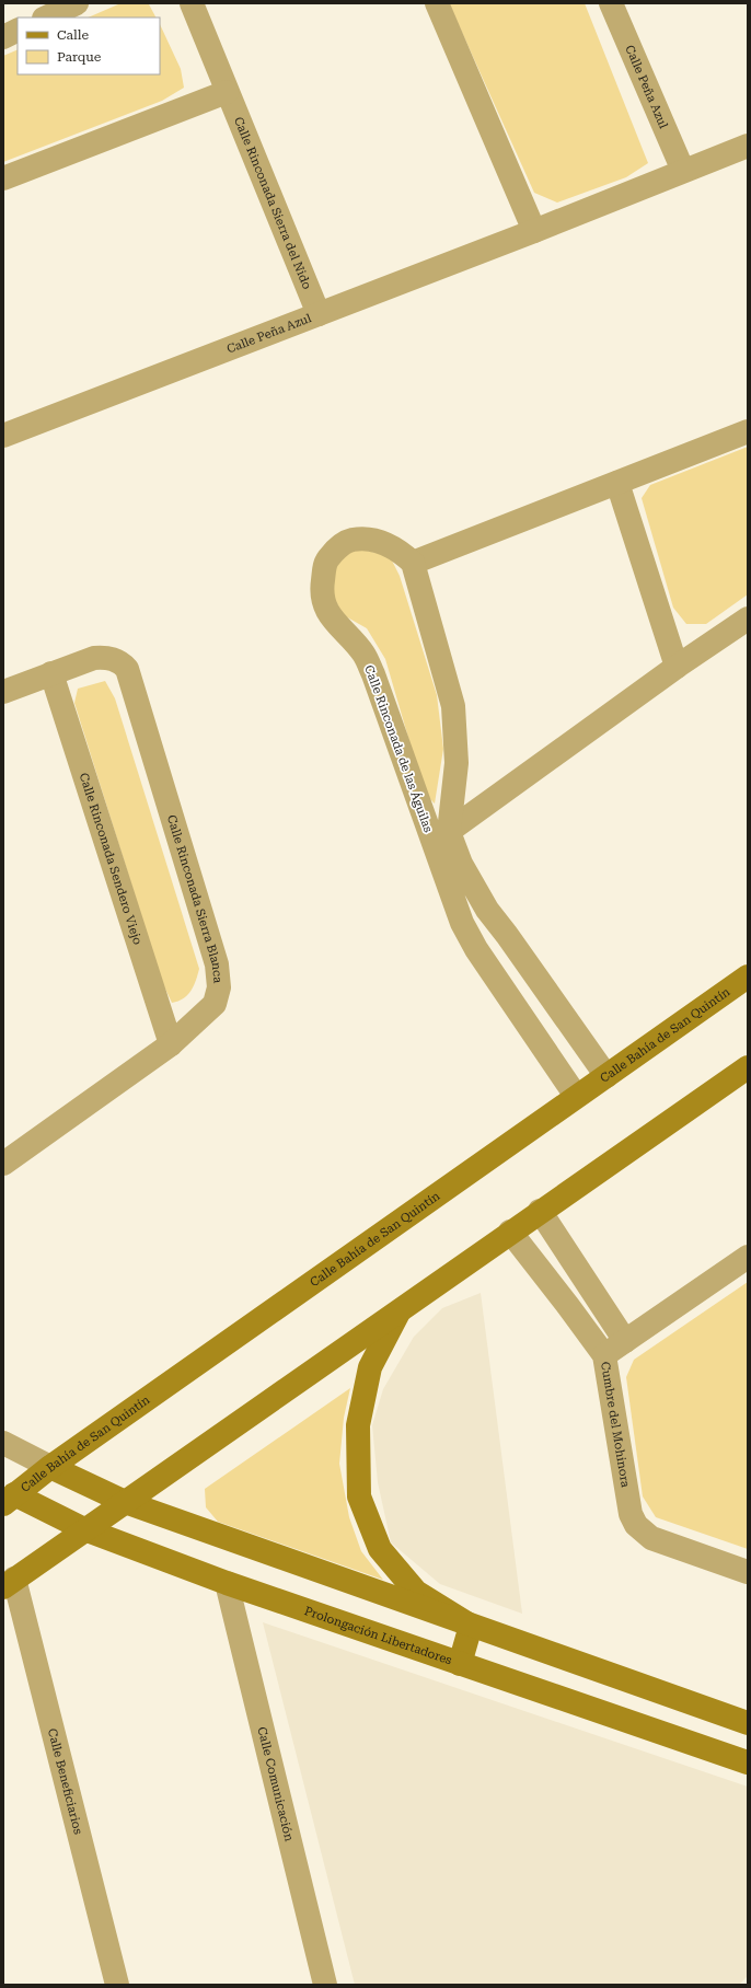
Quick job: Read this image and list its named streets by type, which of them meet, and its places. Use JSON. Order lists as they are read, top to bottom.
{
  "streets": {
    "street": [
      "Calle Peña Azul",
      "Calle Rinconada Sierra del Nido",
      "Calle Rinconada de las Águilas",
      "Calle Rinconada Sendero Viejo",
      "Calle Rinconada Sierra Blanca",
      "Calle Bahía de San Quintín",
      "Cumbre del Mohinora",
      "Prolongación Libertadores",
      "Calle Beneficiarios",
      "Calle Comunicación"
    ]
  },
  "crossings": [
    ["Calle Peña Azul", "Calle Rinconada Sierra del Nido"],
    ["Calle Rinconada de las Águilas", "Calle Bahía de San Quintín"],
    ["Calle Rinconada Sendero Viejo", "Calle Rinconada Sierra Blanca"],
    ["Calle Bahía de San Quintín", "Prolongación Libertadores"],
    ["Prolongación Libertadores", "Calle Comunicación"]
  ],
  "legend": ["Calle", "Parque"]
}
